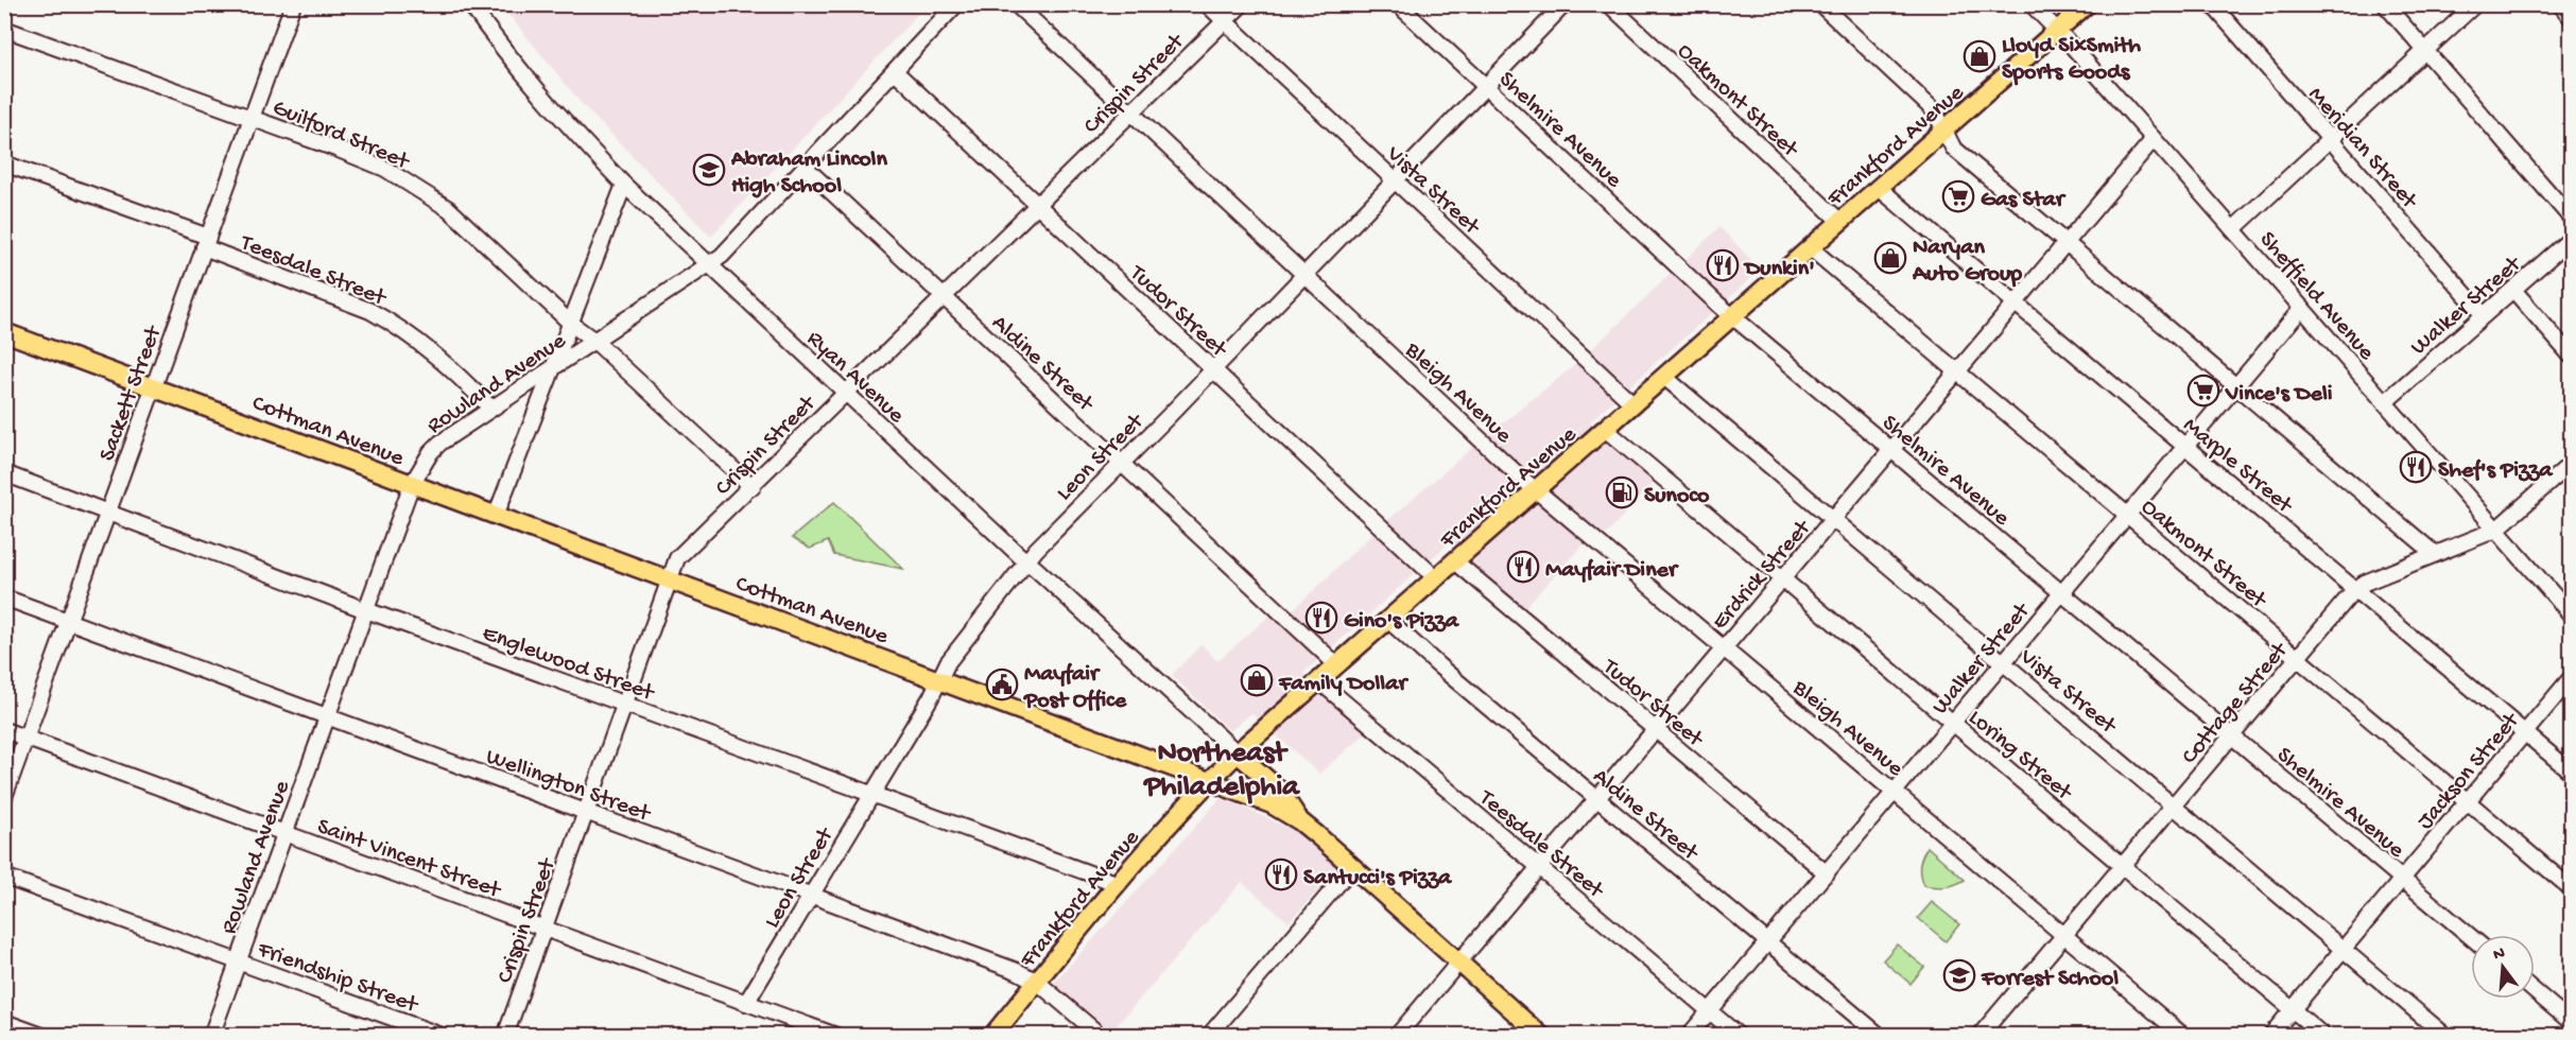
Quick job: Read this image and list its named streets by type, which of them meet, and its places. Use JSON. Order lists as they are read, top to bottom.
{
  "streets": {
    "main road": ["Frankford Avenue", "Cottman Avenue"],
    "street": [
      "Crispin Street",
      "Oakmont Street",
      "Shelmire Avenue",
      "Guilford Street",
      "Meridian Street",
      "Vista Street",
      "Teesdale Street",
      "Sheffield Avenue",
      "Walker Street",
      "Tudor Street",
      "Aldine Street",
      "Ryan Avenue",
      "Rowland Avenue",
      "Bleigh Avenue",
      "Sackett Street",
      "Leon Street",
      "Marple Street",
      "Erdrick Street",
      "Englewood Street",
      "Cottage Street",
      "Loring Street",
      "Jackson Street",
      "Wellington Street",
      "Saint Vincent Street",
      "Friendship Street"
    ]
  },
  "crossings": [
    ["Crispin Street", "Guilford Street"],
    ["Crispin Street", "Vista Street"],
    ["Crispin Street", "Tudor Street"],
    ["Crispin Street", "Aldine Street"],
    ["Crispin Street", "Ryan Avenue"],
    ["Crispin Street", "Bleigh Avenue"],
    ["Crispin Street", "Cottman Avenue"],
    ["Crispin Street", "Englewood Street"],
    ["Crispin Street", "Wellington Street"],
    ["Crispin Street", "Saint Vincent Street"],
    ["Oakmont Street", "Frankford Avenue"],
    ["Oakmont Street", "Walker Street"],
    ["Oakmont Street", "Erdrick Street"],
    ["Oakmont Street", "Cottage Street"],
    ["Oakmont Street", "Jackson Street"],
    ["Shelmire Avenue", "Frankford Avenue"],
    ["Shelmire Avenue", "Walker Street"],
    ["Shelmire Avenue", "Leon Street"],
    ["Shelmire Avenue", "Erdrick Street"],
    ["Shelmire Avenue", "Cottage Street"],
    ["Shelmire Avenue", "Jackson Street"],
    ["Guilford Street", "Rowland Avenue"],
    ["Guilford Street", "Sackett Street"],
    ["Frankford Avenue", "Vista Street"],
    ["Frankford Avenue", "Teesdale Street"],
    ["Frankford Avenue", "Sheffield Avenue"],
    ["Frankford Avenue", "Tudor Street"],
    ["Frankford Avenue", "Aldine Street"],
    ["Frankford Avenue", "Ryan Avenue"],
    ["Frankford Avenue", "Bleigh Avenue"],
    ["Frankford Avenue", "Cottman Avenue"],
    ["Frankford Avenue", "Marple Street"],
    ["Frankford Avenue", "Englewood Street"],
    ["Frankford Avenue", "Loring Street"],
    ["Frankford Avenue", "Wellington Street"],
    ["Meridian Street", "Walker Street"],
    ["Vista Street", "Walker Street"],
    ["Vista Street", "Leon Street"],
    ["Vista Street", "Erdrick Street"],
    ["Vista Street", "Cottage Street"],
    ["Vista Street", "Jackson Street"],
    ["Teesdale Street", "Walker Street"],
    ["Teesdale Street", "Rowland Avenue"],
    ["Teesdale Street", "Sackett Street"],
    ["Teesdale Street", "Erdrick Street"],
    ["Sheffield Avenue", "Walker Street"],
    ["Sheffield Avenue", "Erdrick Street"],
    ["Sheffield Avenue", "Cottage Street"],
    ["Walker Street", "Tudor Street"],
    ["Walker Street", "Aldine Street"],
    ["Walker Street", "Bleigh Avenue"],
    ["Walker Street", "Marple Street"],
    ["Walker Street", "Loring Street"],
    ["Tudor Street", "Rowland Avenue"],
    ["Tudor Street", "Leon Street"],
    ["Tudor Street", "Erdrick Street"],
    ["Aldine Street", "Rowland Avenue"],
    ["Aldine Street", "Leon Street"],
    ["Aldine Street", "Erdrick Street"],
    ["Ryan Avenue", "Rowland Avenue"],
    ["Ryan Avenue", "Leon Street"],
    ["Rowland Avenue", "Cottman Avenue"],
    ["Rowland Avenue", "Englewood Street"],
    ["Rowland Avenue", "Wellington Street"],
    ["Rowland Avenue", "Saint Vincent Street"],
    ["Rowland Avenue", "Friendship Street"],
    ["Bleigh Avenue", "Leon Street"],
    ["Bleigh Avenue", "Erdrick Street"],
    ["Bleigh Avenue", "Cottage Street"],
    ["Sackett Street", "Cottman Avenue"],
    ["Sackett Street", "Englewood Street"],
    ["Sackett Street", "Wellington Street"],
    ["Sackett Street", "Saint Vincent Street"],
    ["Cottman Avenue", "Leon Street"],
    ["Cottman Avenue", "Erdrick Street"],
    ["Leon Street", "Englewood Street"],
    ["Leon Street", "Wellington Street"],
    ["Leon Street", "Saint Vincent Street"],
    ["Marple Street", "Erdrick Street"],
    ["Marple Street", "Cottage Street"],
    ["Marple Street", "Jackson Street"],
    ["Erdrick Street", "Loring Street"],
    ["Cottage Street", "Loring Street"],
    ["Loring Street", "Jackson Street"]
  ],
  "districts": ["Northeast Philadelphia"],
  "places": {
    "shop": ["Lloyd SixSmith Sports Goods", "Naryan Auto Group", "Family Dollar"],
    "school or university": ["Abraham Lincoln High School", "Forrest School"],
    "supermarket": ["Gas Star", "Vince's Deli"],
    "restaurant": [
      "Dunkin'",
      "Shef's Pizza",
      "Mayfair Diner",
      "Gino's Pizza",
      "Santucci's Pizza"
    ],
    "fuel station": ["Sunoco"],
    "public building": ["Mayfair Post Office"]
  },
  "north": "top"
}
